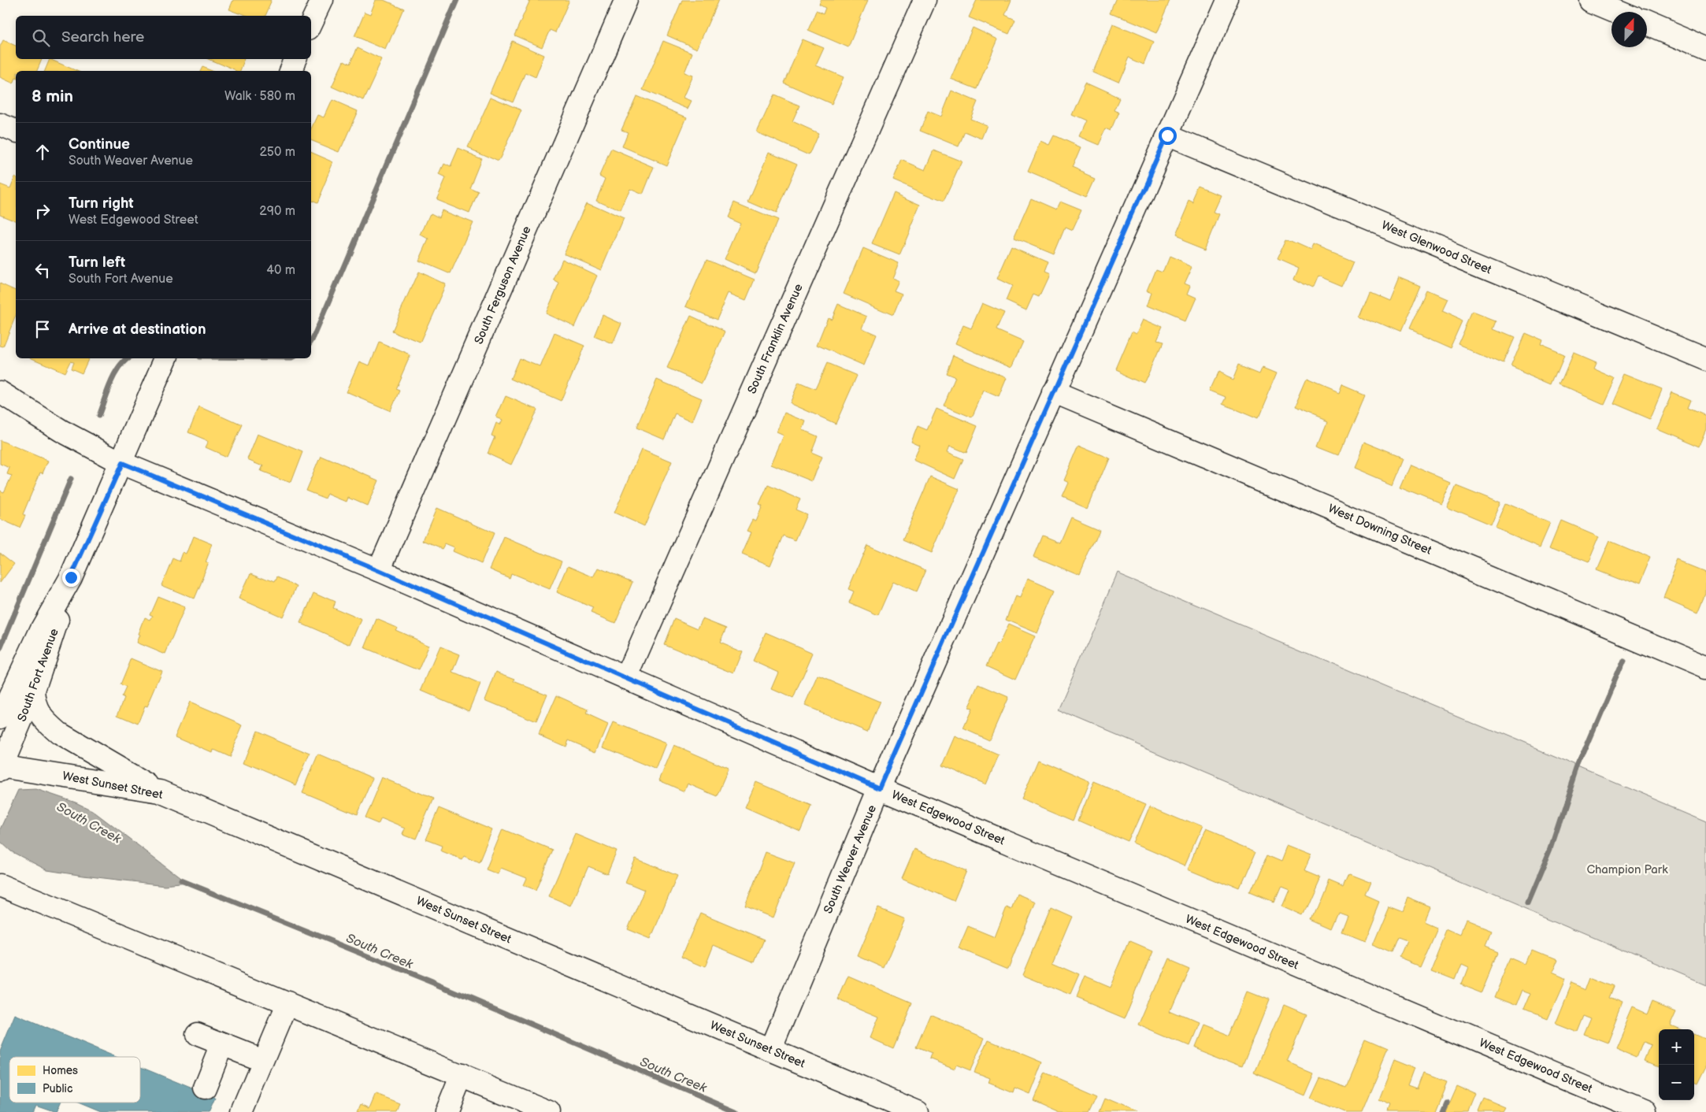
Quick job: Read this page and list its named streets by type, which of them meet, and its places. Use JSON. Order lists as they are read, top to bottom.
{
  "streets": {
    "street": [
      "West Glenwood Street",
      "South Ferguson Avenue",
      "South Franklin Avenue",
      "West Downing Street",
      "South Fort Avenue",
      "West Sunset Street",
      "West Edgewood Street",
      "South Weaver Avenue"
    ]
  },
  "crossings": [
    ["West Glenwood Street", "South Weaver Avenue"],
    ["South Ferguson Avenue", "West Edgewood Street"],
    ["South Franklin Avenue", "West Edgewood Street"],
    ["West Downing Street", "South Weaver Avenue"],
    ["South Fort Avenue", "West Sunset Street"],
    ["South Fort Avenue", "West Edgewood Street"],
    ["West Sunset Street", "South Weaver Avenue"],
    ["West Edgewood Street", "South Weaver Avenue"]
  ],
  "water": ["South Creek"],
  "parks": ["Champion Park"],
  "legend": ["Homes", "Public"],
  "north": "top",
  "page": {
    "search": "Search here",
    "heading": ["8 min", "Walk · 580 m"],
    "list": [
      ["Continue", "South Weaver Avenue", "250 m"],
      ["Turn right", "West Edgewood Street", "290 m"],
      ["Turn left", "South Fort Avenue", "40 m"],
      "Arrive at destination"
    ],
    "map_buttons": ["+", "−"]
  }
}
